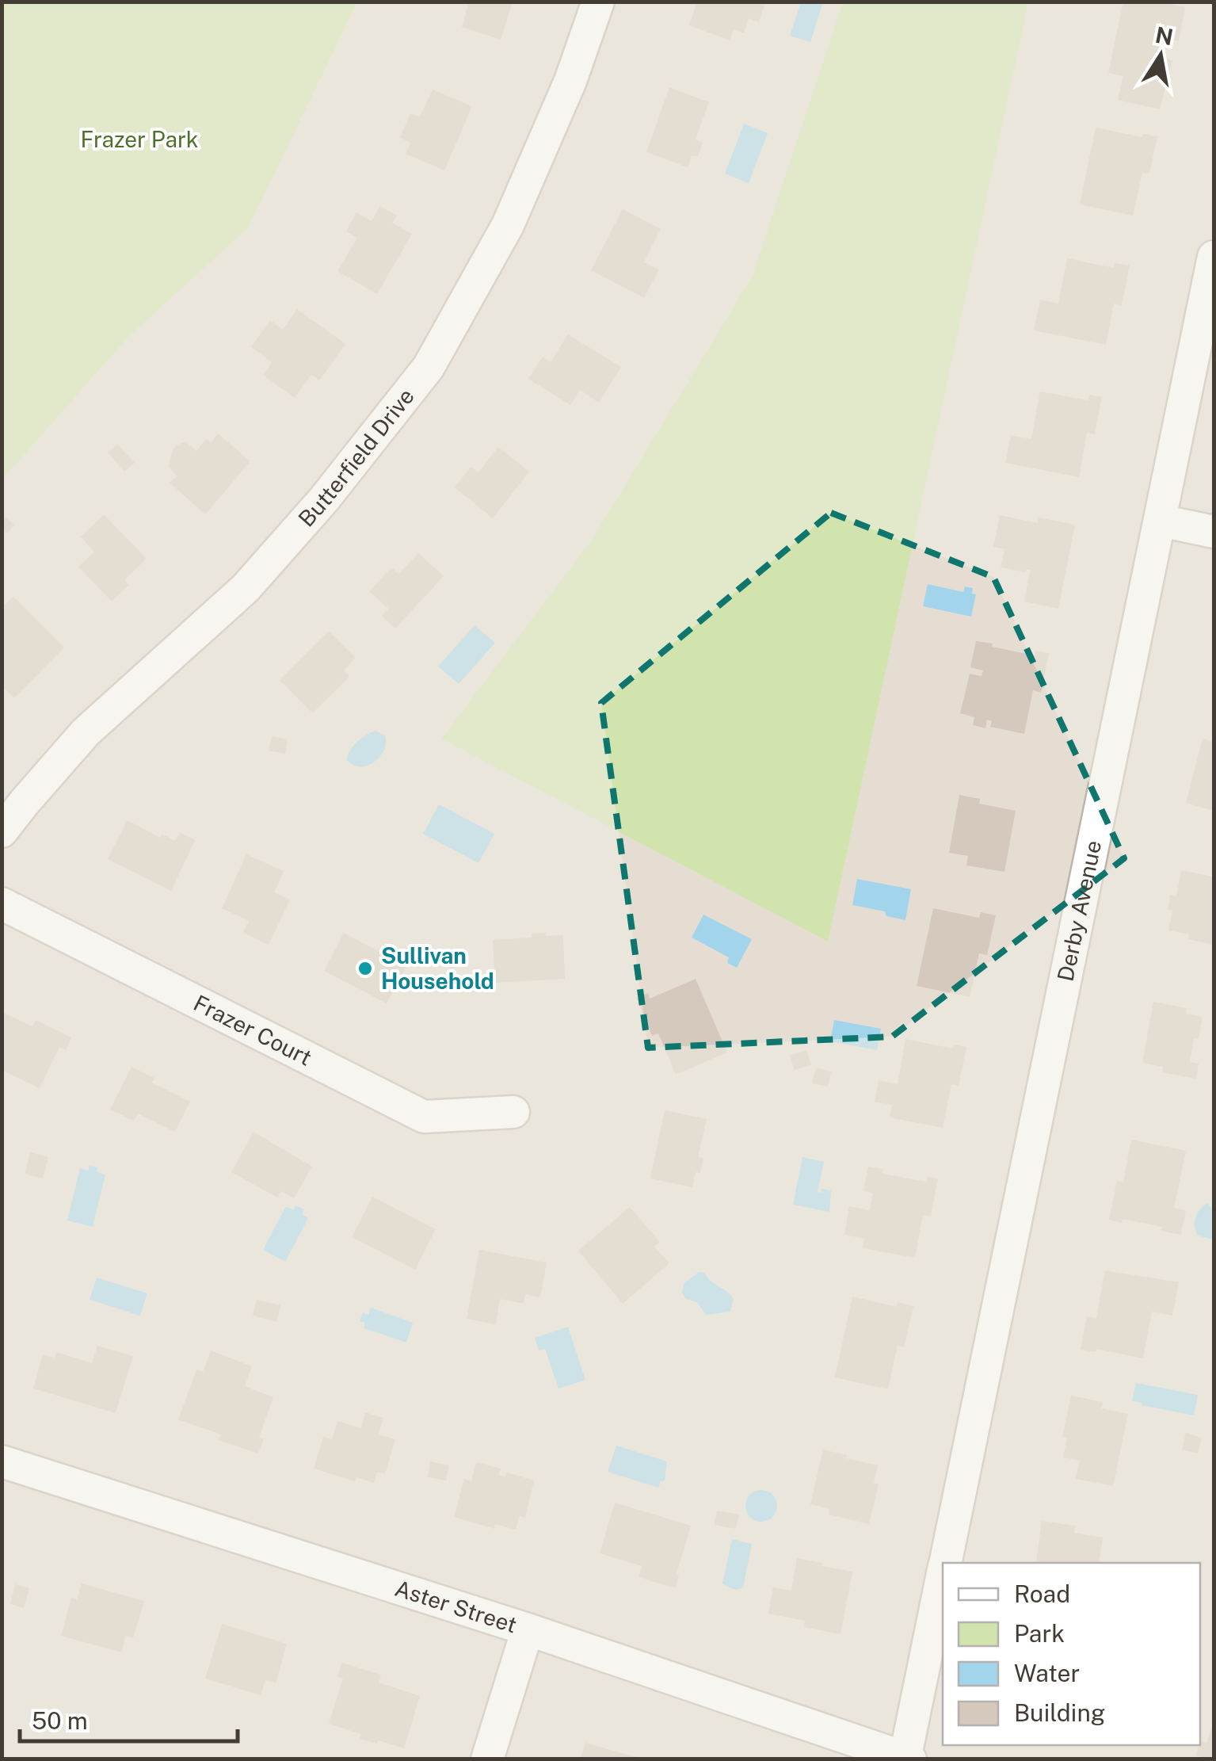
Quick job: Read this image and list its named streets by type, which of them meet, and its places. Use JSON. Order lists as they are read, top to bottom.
{
  "streets": {
    "street": [
      "Butterfield Drive",
      "Derby Avenue",
      "Frazer Court",
      "Aster Street"
    ]
  },
  "crossings": [
    ["Derby Avenue", "Aster Street"]
  ],
  "parks": ["Frazer Park"],
  "places": ["Sullivan Household"],
  "legend": [
    "Road",
    "Park",
    "Water",
    "Building"
  ],
  "scale_bar": "50 m",
  "north": "top"
}
